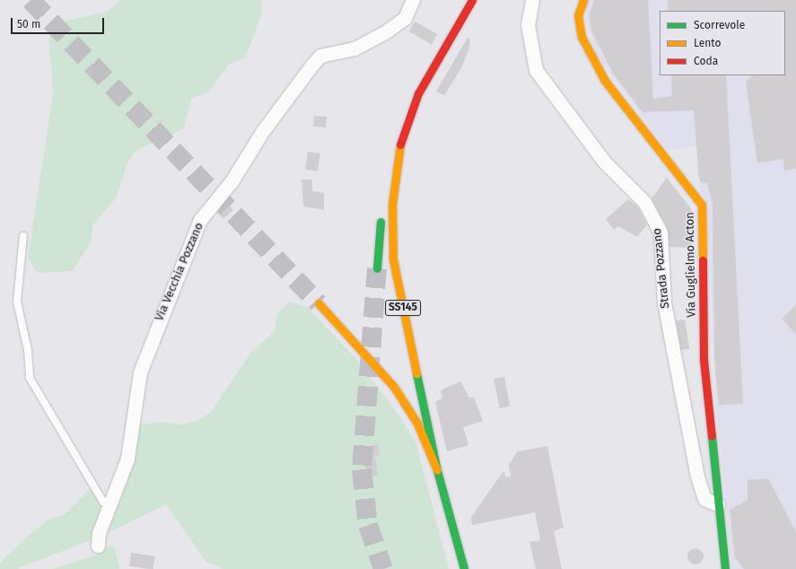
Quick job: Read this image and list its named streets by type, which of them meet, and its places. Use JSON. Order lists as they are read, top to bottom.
{
  "streets": {
    "main road": ["Via Guglielmo Acton", "SS145"],
    "street": ["Strada Pozzano", "Via Vecchia Pozzano"]
  },
  "crossings": [
    ["Via Guglielmo Acton", "Strada Pozzano"]
  ],
  "legend": ["Scorrevole", "Lento", "Coda"],
  "scale_bar": "50 m"
}
